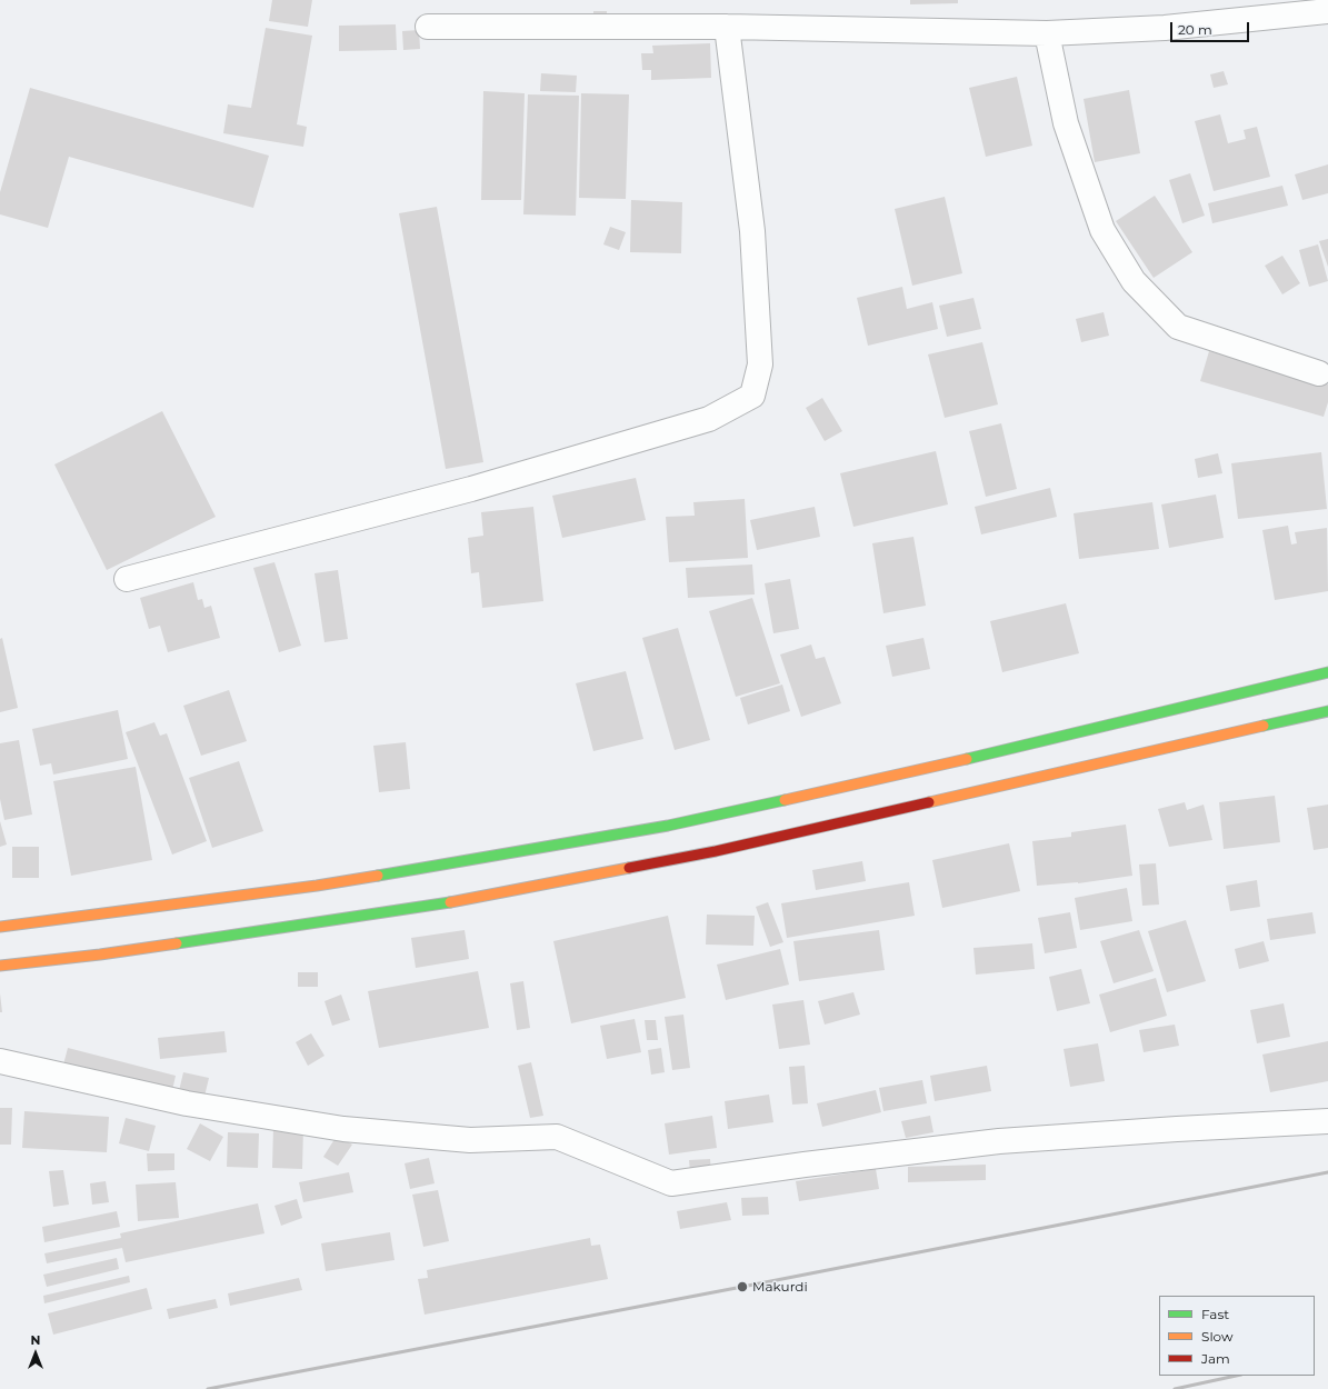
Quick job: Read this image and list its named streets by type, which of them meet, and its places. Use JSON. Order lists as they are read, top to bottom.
{
  "places": ["Makurdi"],
  "legend": ["Fast", "Slow", "Jam"],
  "scale_bar": "20 m",
  "north": "top"
}
